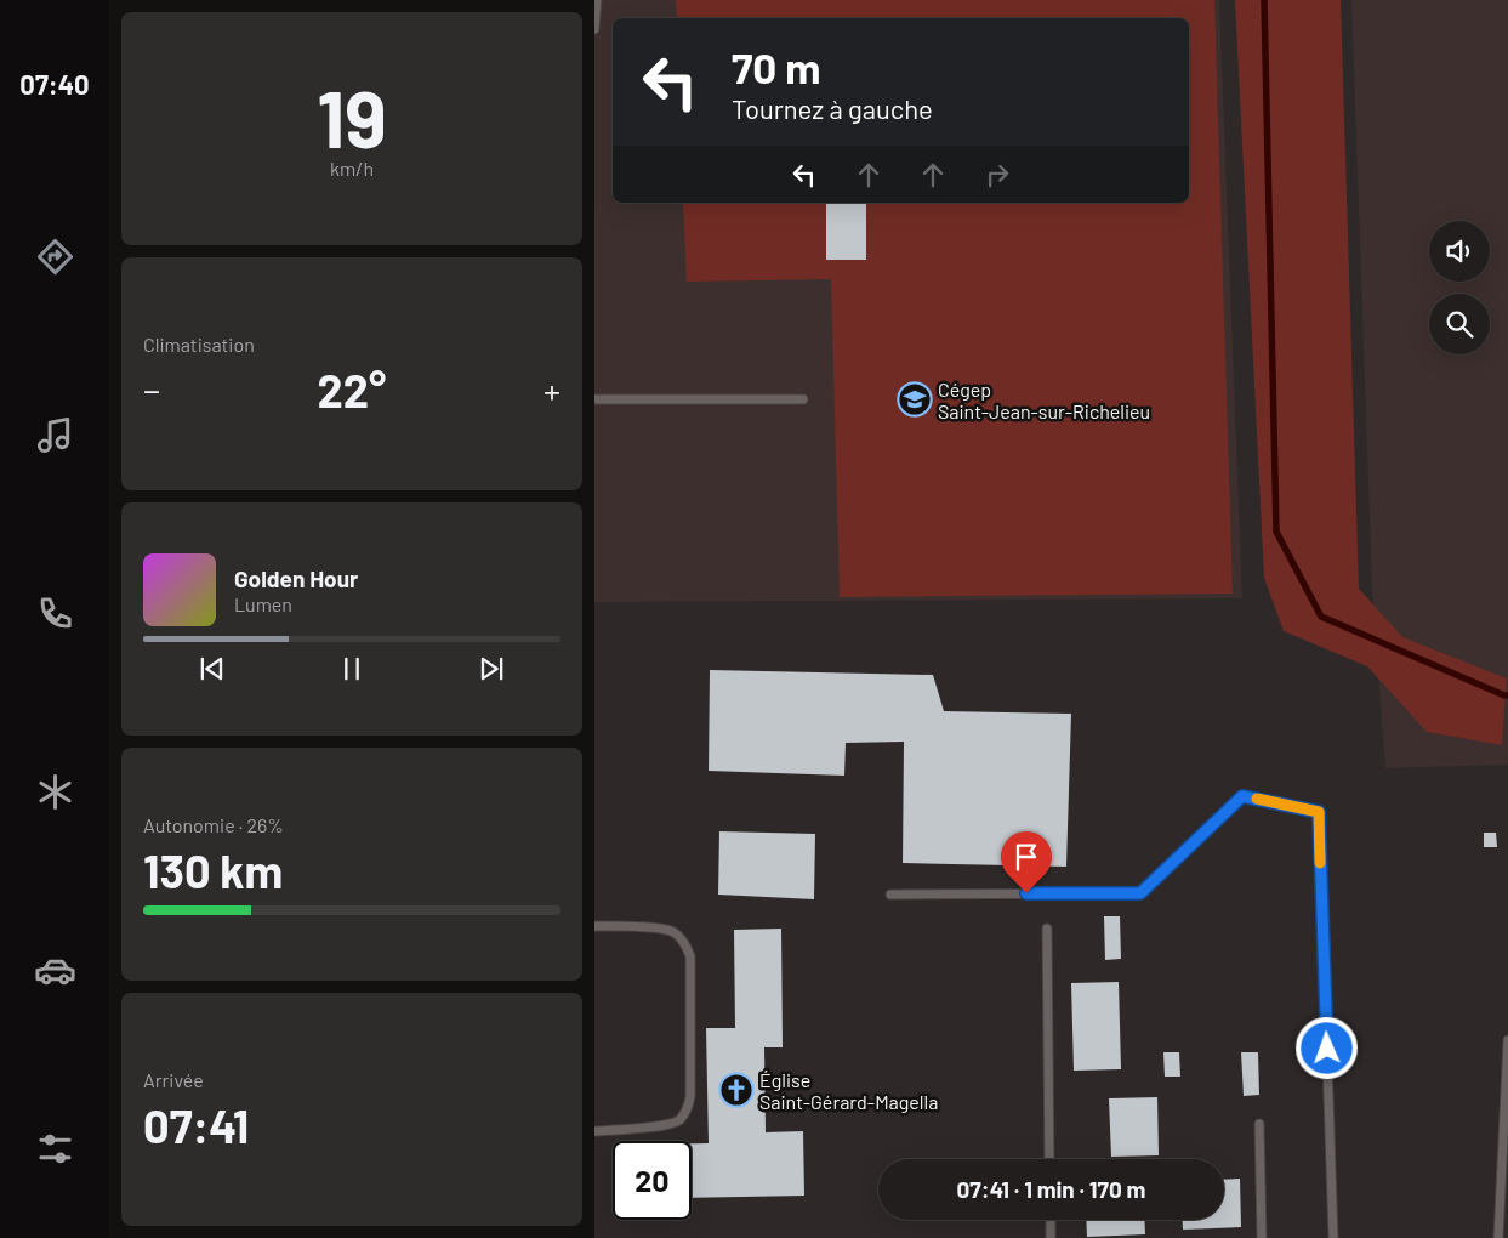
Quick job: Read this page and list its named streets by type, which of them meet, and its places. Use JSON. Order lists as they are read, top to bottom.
{
  "places": {
    "school or university": ["Cégep Saint-Jean-sur-Richelieu"],
    "church": ["Église Saint-Gérard-Magella"]
  },
  "page": {
    "tabs": "07:40",
    "tile": [
      ["19", "km/h"],
      "Climatisation",
      ["Autonomie · 26%", "130 km"],
      ["Arrivée", "07:41"]
    ],
    "turn": ["70 m", "Tournez à gauche"],
    "heat": ["−", "22°", "+"],
    "song": ["Golden Hour", "Lumen"],
    "limit": "20",
    "trip": "07:41 · 1 min · 170 m"
  }
}
